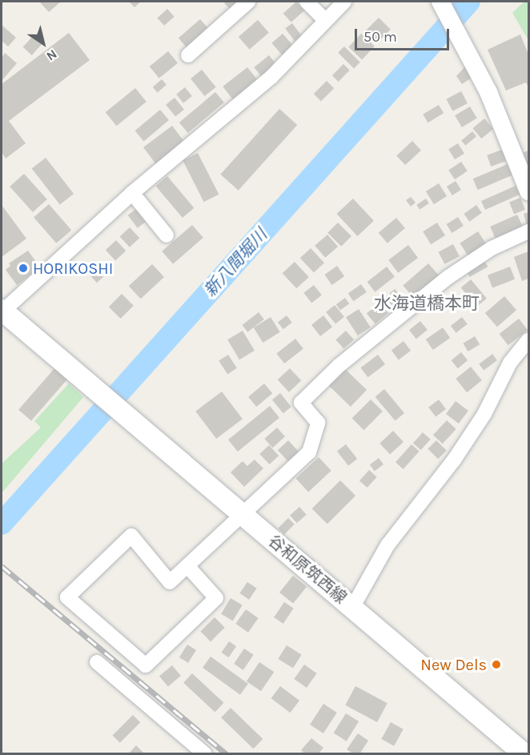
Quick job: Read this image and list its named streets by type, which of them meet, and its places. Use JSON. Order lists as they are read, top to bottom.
{
  "streets": {
    "main road": ["谷和原筑西線"]
  },
  "districts": ["水海道橋本町"],
  "water": ["新八間堀川"],
  "places": ["HORIKOSHI", "New Dels"],
  "scale_bar": "50 m",
  "north": "bottom right"
}
